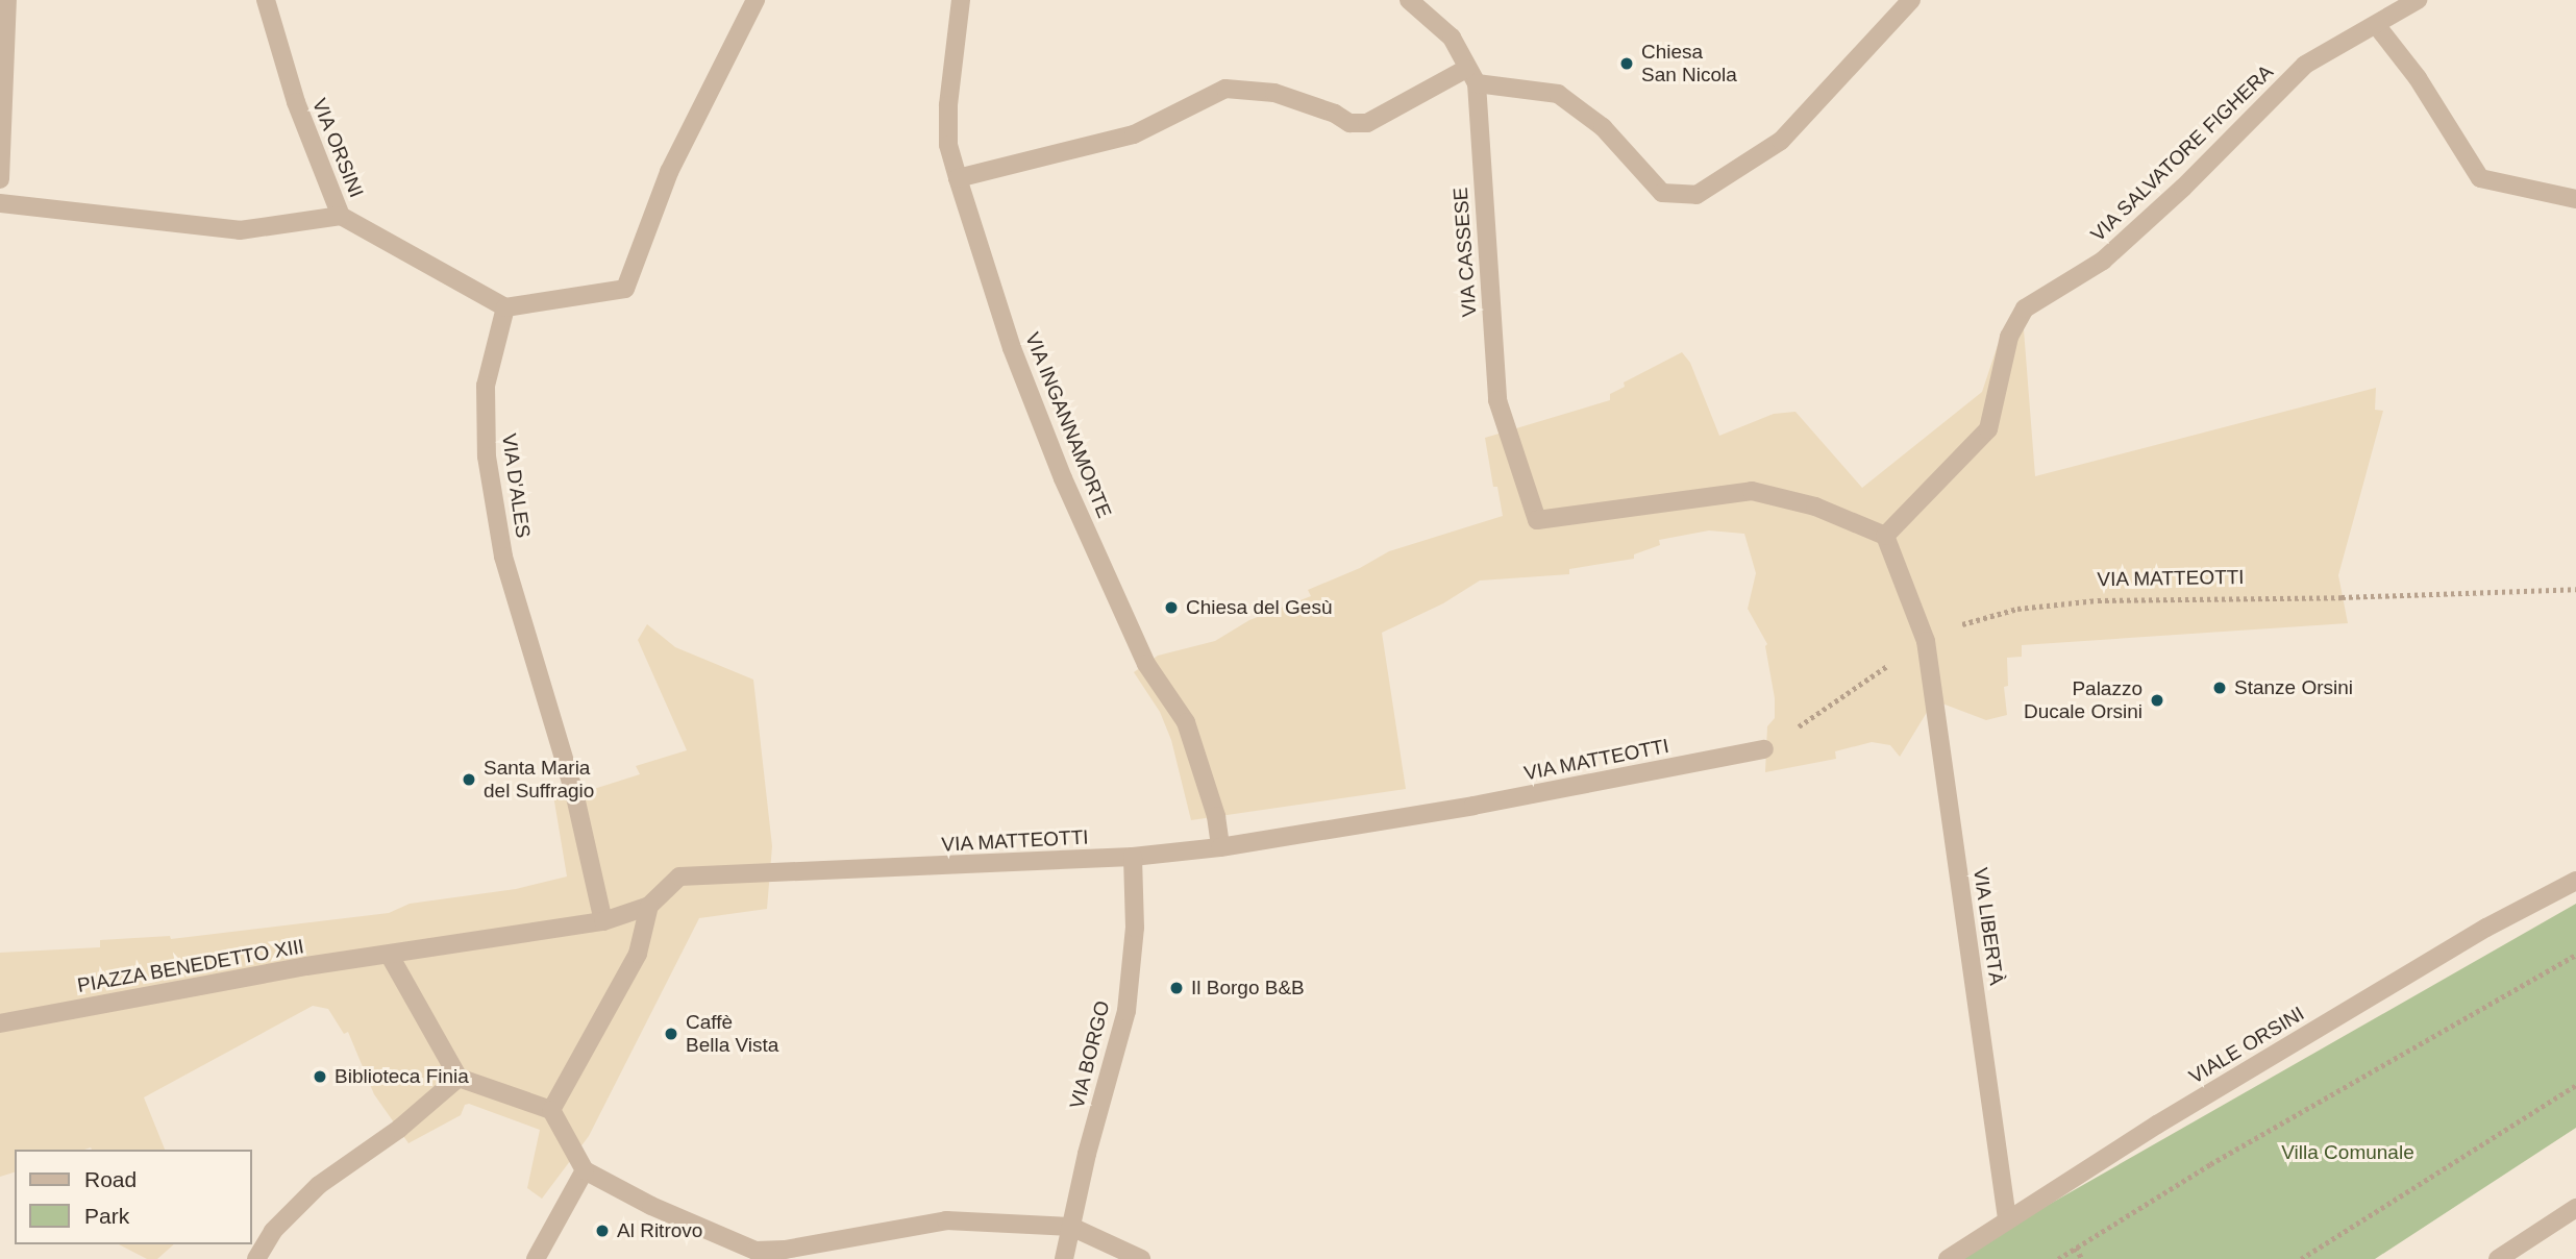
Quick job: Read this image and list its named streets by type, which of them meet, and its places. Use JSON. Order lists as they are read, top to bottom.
{
  "streets": {
    "street": [
      "VIA ORSINI",
      "VIA SALVATORE FIGHERA",
      "VIA CASSESE",
      "VIA INGANNAMORTE",
      "VIA D'ALES",
      "VIA MATTEOTTI",
      "VIA LIBERTÀ",
      "PIAZZA BENEDETTO XIII",
      "VIALE ORSINI",
      "VIA BORGO"
    ]
  },
  "crossings": [
    ["VIA ORSINI", "VIA D'ALES"],
    ["VIA SALVATORE FIGHERA", "VIA CASSESE"],
    ["VIA SALVATORE FIGHERA", "VIA LIBERTÀ"],
    ["VIA CASSESE", "VIA LIBERTÀ"],
    ["VIA INGANNAMORTE", "VIA MATTEOTTI"],
    ["VIA D'ALES", "VIA MATTEOTTI"],
    ["VIA D'ALES", "PIAZZA BENEDETTO XIII"],
    ["VIA MATTEOTTI", "VIA LIBERTÀ"],
    ["VIA MATTEOTTI", "PIAZZA BENEDETTO XIII"],
    ["VIA MATTEOTTI", "VIA BORGO"],
    ["VIA LIBERTÀ", "VIALE ORSINI"]
  ],
  "parks": ["Villa Comunale"],
  "places": [
    "Chiesa San Nicola",
    "Chiesa del Gesù",
    "Stanze Orsini",
    "Palazzo Ducale Orsini",
    "Santa Maria del Suffragio",
    "Il Borgo B&B",
    "Caffè Bella Vista",
    "Biblioteca Finia",
    "Al Ritrovo"
  ],
  "legend": ["Road", "Park"]
}
